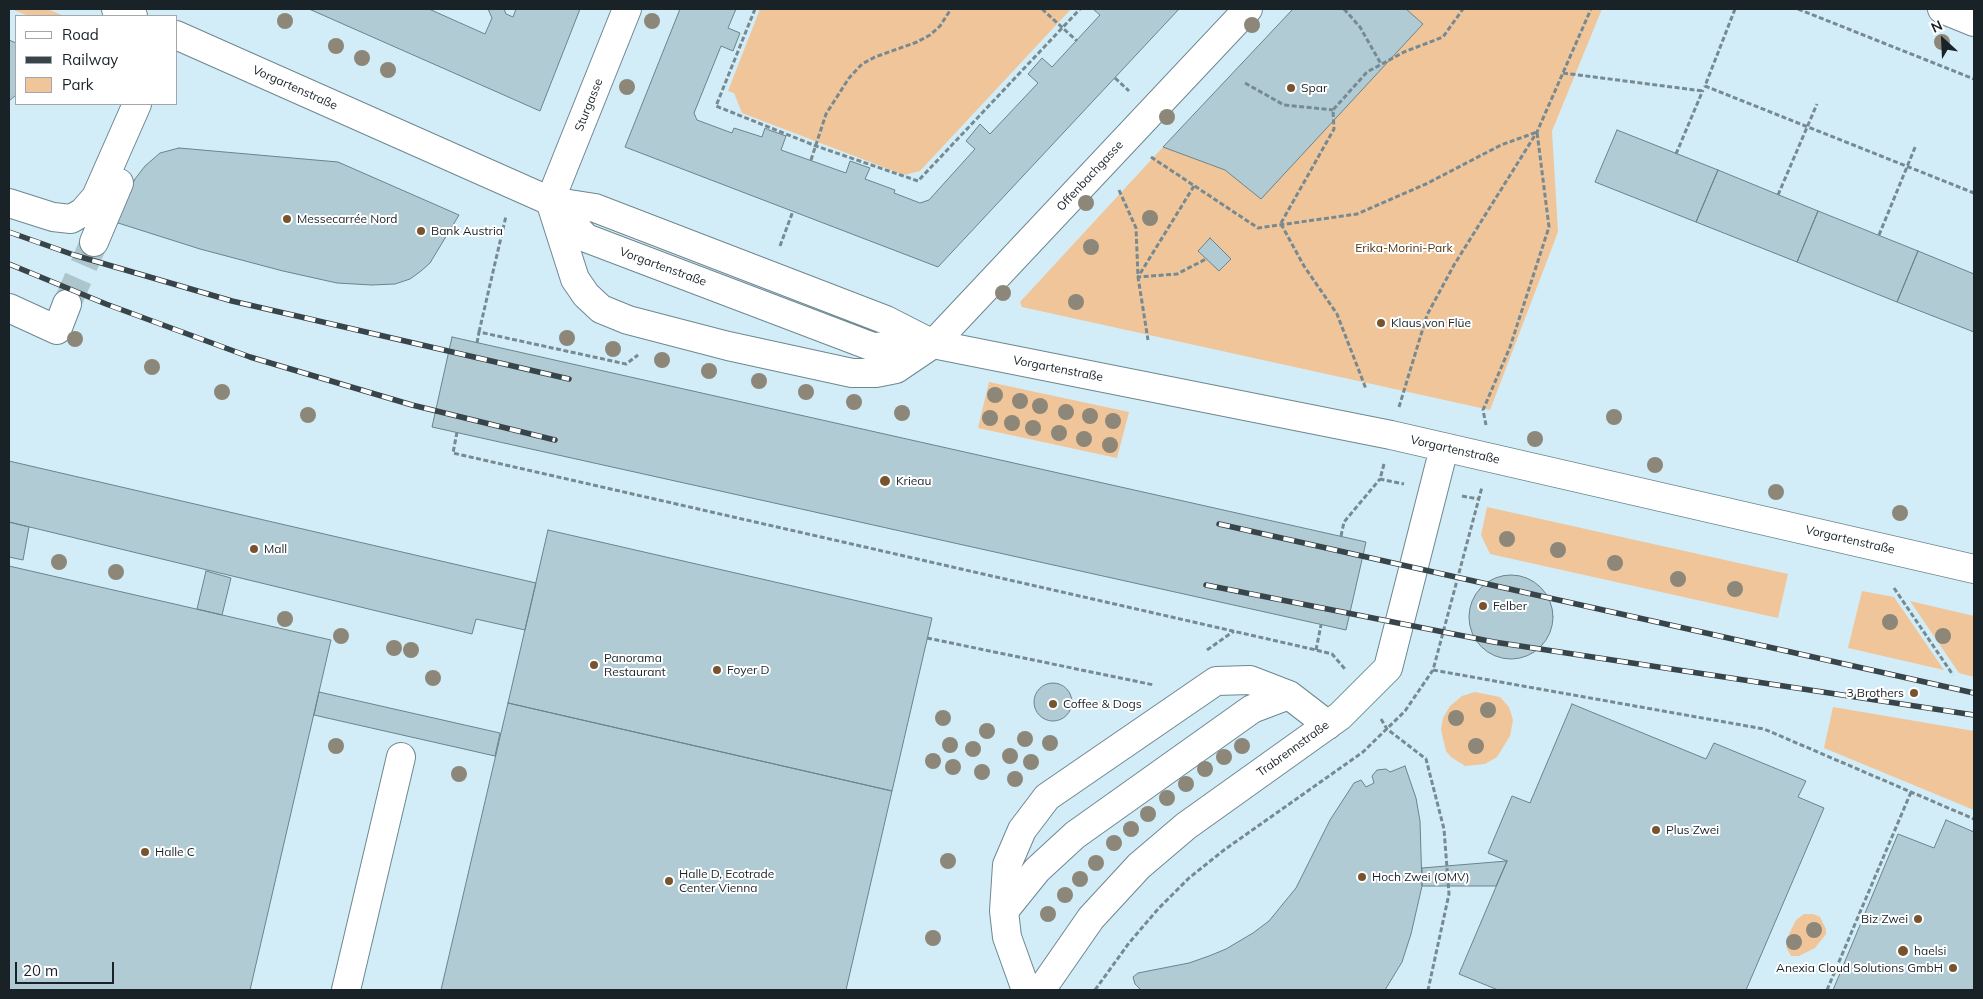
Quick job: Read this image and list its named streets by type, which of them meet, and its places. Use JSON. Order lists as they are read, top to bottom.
{
  "streets": {
    "street": [
      "Vorgartenstraße",
      "Sturgasse",
      "Offenbachgasse",
      "Trabrennstraße"
    ]
  },
  "crossings": [
    ["Vorgartenstraße", "Sturgasse"],
    ["Vorgartenstraße", "Offenbachgasse"],
    ["Vorgartenstraße", "Trabrennstraße"],
    ["Sturgasse", "Offenbachgasse"]
  ],
  "parks": ["Erika-Morini-Park"],
  "places": [
    "Spar",
    "Messecarrée Nord",
    "Bank Austria",
    "Klaus von Flüe",
    "Krieau",
    "Mall",
    "Felber",
    "Panorama Restaurant",
    "Foyer D",
    "3 Brothers",
    "Coffee & Dogs",
    "Plus Zwei",
    "Halle C",
    "Hoch Zwei (OMV)",
    "Halle D, Ecotrade Center Vienna",
    "Biz Zwei",
    "haelsi",
    "Anexia Cloud Solutions GmbH"
  ],
  "legend": ["Road", "Railway", "Park"],
  "scale_bar": "20 m",
  "north": "top left"
}
